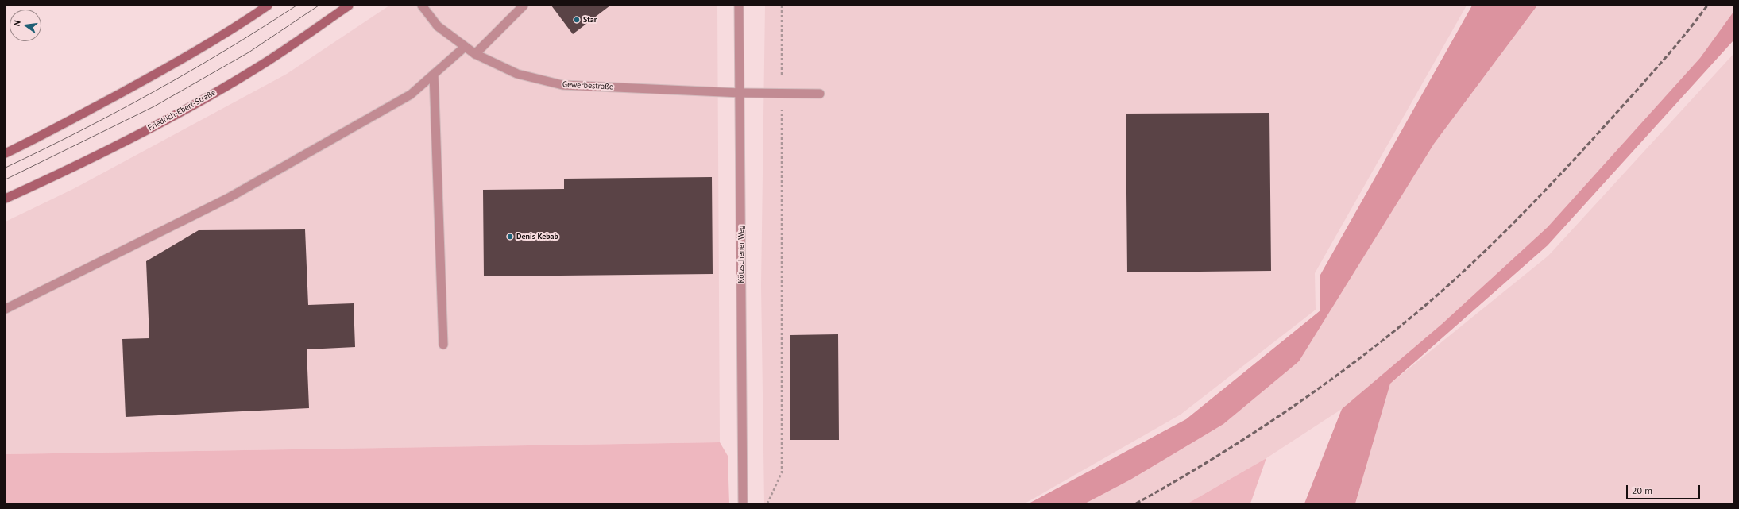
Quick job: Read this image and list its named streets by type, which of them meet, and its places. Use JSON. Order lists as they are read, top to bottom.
{
  "streets": {
    "main road": ["Friedrich-Ebert-Straße"],
    "street": ["Gewerbestraße", "Kötzschener Weg"]
  },
  "crossings": [
    ["Gewerbestraße", "Kötzschener Weg"]
  ],
  "places": ["Star", "Denis Kebab"],
  "scale_bar": "20 m",
  "north": "left"
}
